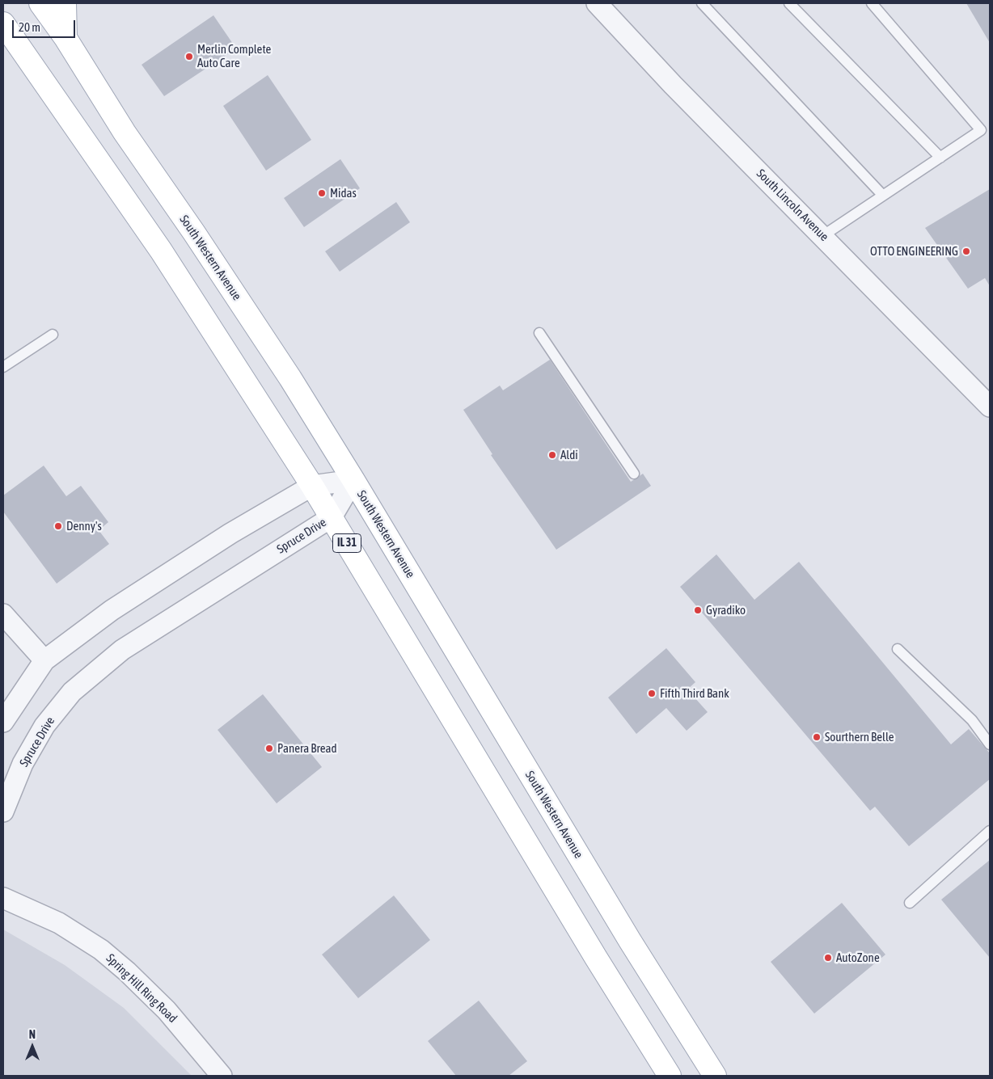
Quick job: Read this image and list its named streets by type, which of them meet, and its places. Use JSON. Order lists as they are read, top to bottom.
{
  "streets": {
    "main road": ["South Western Avenue", "IL 31"],
    "street": ["South Lincoln Avenue", "Spruce Drive", "Spring Hill Ring Road"]
  },
  "crossings": [
    ["South Western Avenue", "Spruce Drive"],
    ["Spruce Drive", "IL 31"]
  ],
  "places": [
    "Merlin Complete Auto Care",
    "Midas",
    "OTTO ENGINEERING",
    "Aldi",
    "Denny's",
    "Gyradiko",
    "Fifth Third Bank",
    "Sourthern Belle",
    "Panera Bread",
    "AutoZone"
  ],
  "scale_bar": "20 m",
  "north": "top"
}
